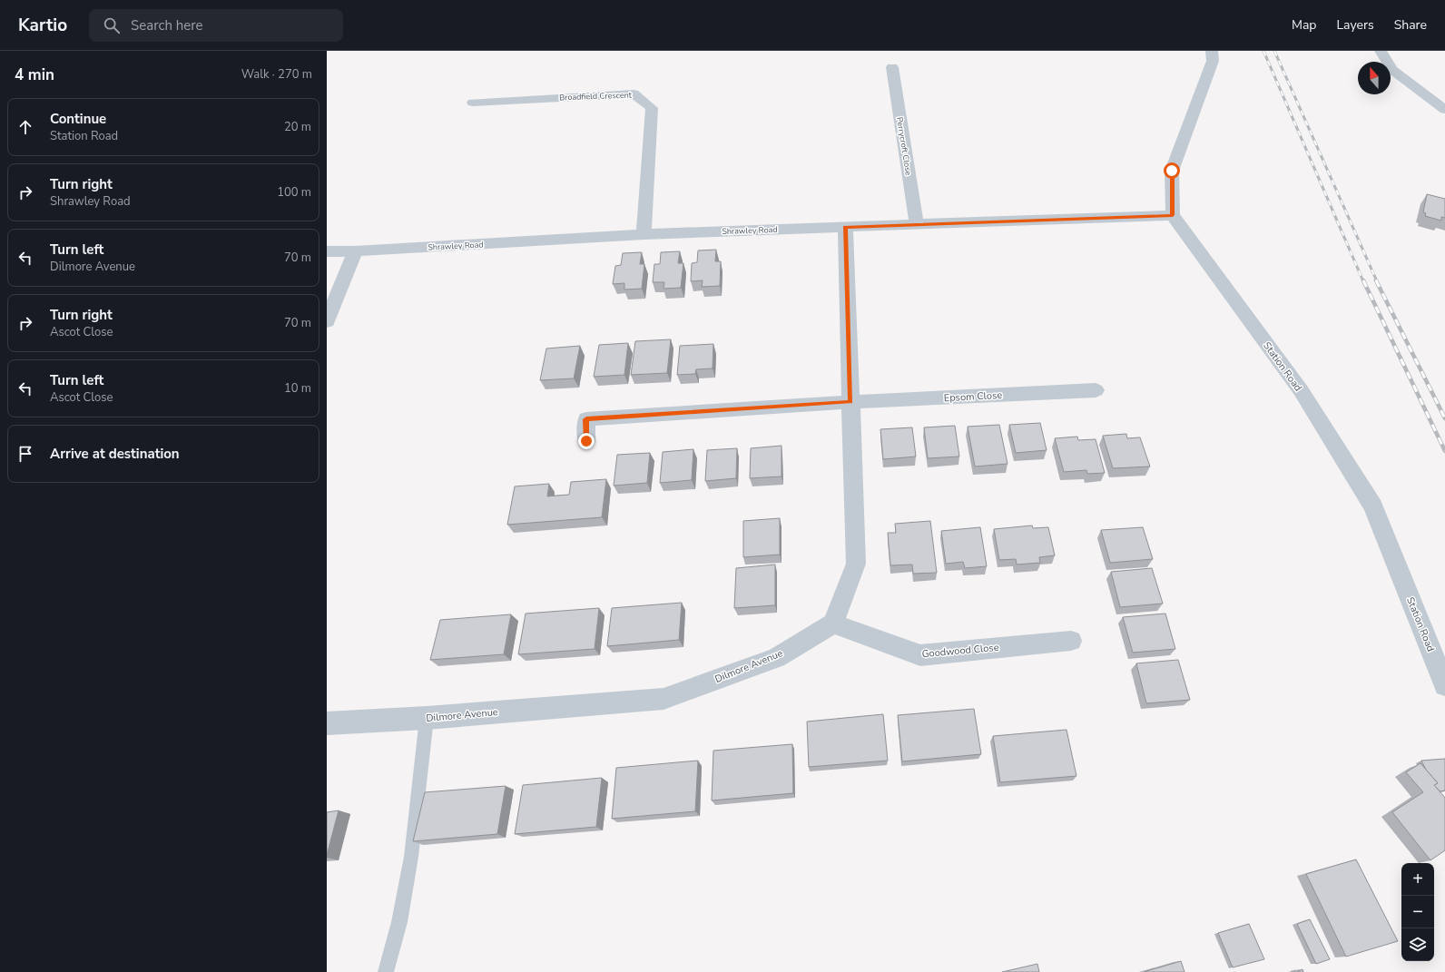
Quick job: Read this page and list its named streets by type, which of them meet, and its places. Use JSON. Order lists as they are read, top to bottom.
{
  "streets": {
    "street": [
      "Broadfield Crescent",
      "Perrycroft Close",
      "Shrawley Road",
      "Station Road",
      "Epsom Close",
      "Goodwood Close",
      "Dilmore Avenue"
    ]
  },
  "crossings": [
    ["Broadfield Crescent", "Shrawley Road"],
    ["Perrycroft Close", "Shrawley Road"],
    ["Shrawley Road", "Station Road"],
    ["Goodwood Close", "Dilmore Avenue"]
  ],
  "north": "top",
  "page": {
    "header": "Kartio",
    "search": "Search here",
    "nav": ["Map", "Layers", "Share"],
    "heading": ["4 min", "Walk · 270 m"],
    "list": [
      ["Continue", "Station Road", "20 m"],
      ["Turn right", "Shrawley Road", "100 m"],
      ["Turn left", "Dilmore Avenue", "70 m"],
      ["Turn right", "Ascot Close", "70 m"],
      ["Turn left", "Ascot Close", "10 m"],
      "Arrive at destination"
    ],
    "map_buttons": ["+", "−"]
  }
}
